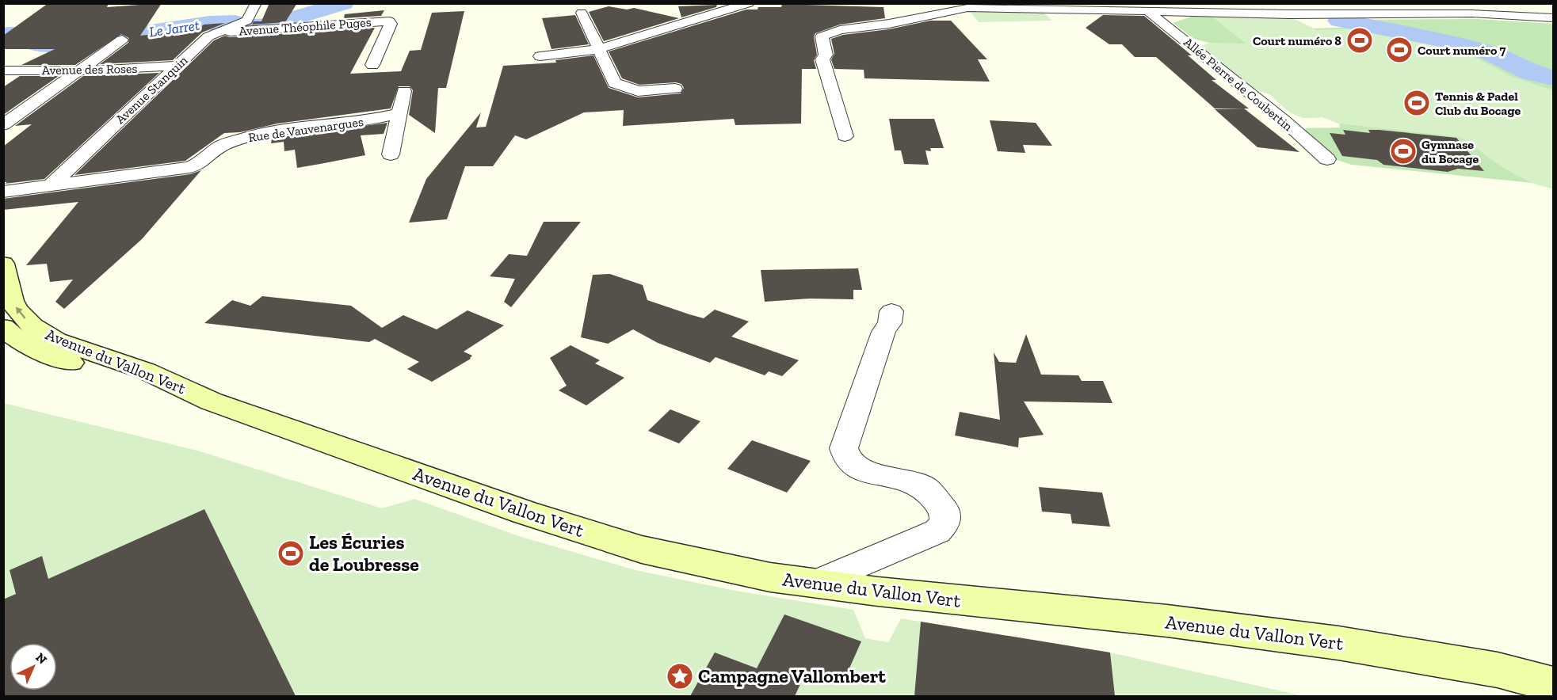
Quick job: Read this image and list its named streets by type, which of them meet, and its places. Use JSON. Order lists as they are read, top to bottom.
{
  "streets": {
    "main road": ["Avenue du Vallon Vert"],
    "street": [
      "Avenue Théophile Puges",
      "Avenue des Roses",
      "Allée Pierre de Coubertin",
      "Avenue Stanquin",
      "Rue de Vauvenargues"
    ]
  },
  "crossings": [
    ["Avenue Théophile Puges", "Avenue Stanquin"],
    ["Avenue des Roses", "Avenue Stanquin"],
    ["Avenue Stanquin", "Rue de Vauvenargues"]
  ],
  "water": ["Le Jarret"],
  "places": {
    "sports": [
      "Court numéro 8",
      "Court numéro 7",
      "Tennis & Padel Club du Bocage",
      "Gymnase du Bocage",
      "Les Écuries de Loubresse"
    ],
    "place": ["Campagne Vallombert"]
  },
  "north": "top right"
}
